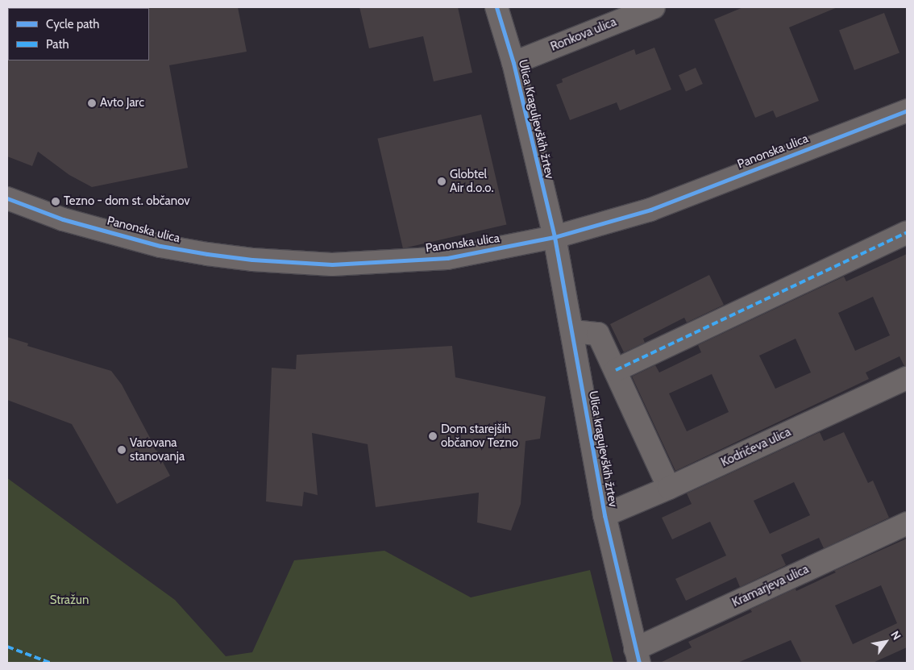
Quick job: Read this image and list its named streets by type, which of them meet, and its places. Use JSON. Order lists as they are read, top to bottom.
{
  "streets": {
    "street": [
      "Ronkova ulica",
      "Ulica Kraguljevških žrtev",
      "Panonska ulica",
      "Kodričeva ulica",
      "Ulica kragujevških žrtev",
      "Kramarjeva ulica"
    ]
  },
  "crossings": [
    ["Ronkova ulica", "Ulica Kraguljevških žrtev"],
    ["Ulica Kraguljevških žrtev", "Panonska ulica"],
    ["Ulica Kraguljevških žrtev", "Ulica kragujevških žrtev"],
    ["Panonska ulica", "Ulica kragujevških žrtev"],
    ["Kodričeva ulica", "Ulica kragujevških žrtev"],
    ["Ulica kragujevških žrtev", "Kramarjeva ulica"]
  ],
  "parks": ["Stražun"],
  "places": [
    "Avto Jarc",
    "Globtel Air d.o.o.",
    "Tezno - dom st. občanov",
    "Dom starejših občanov Tezno",
    "Varovana stanovanja"
  ],
  "legend": ["Cycle path", "Path"],
  "north": "top right"
}
